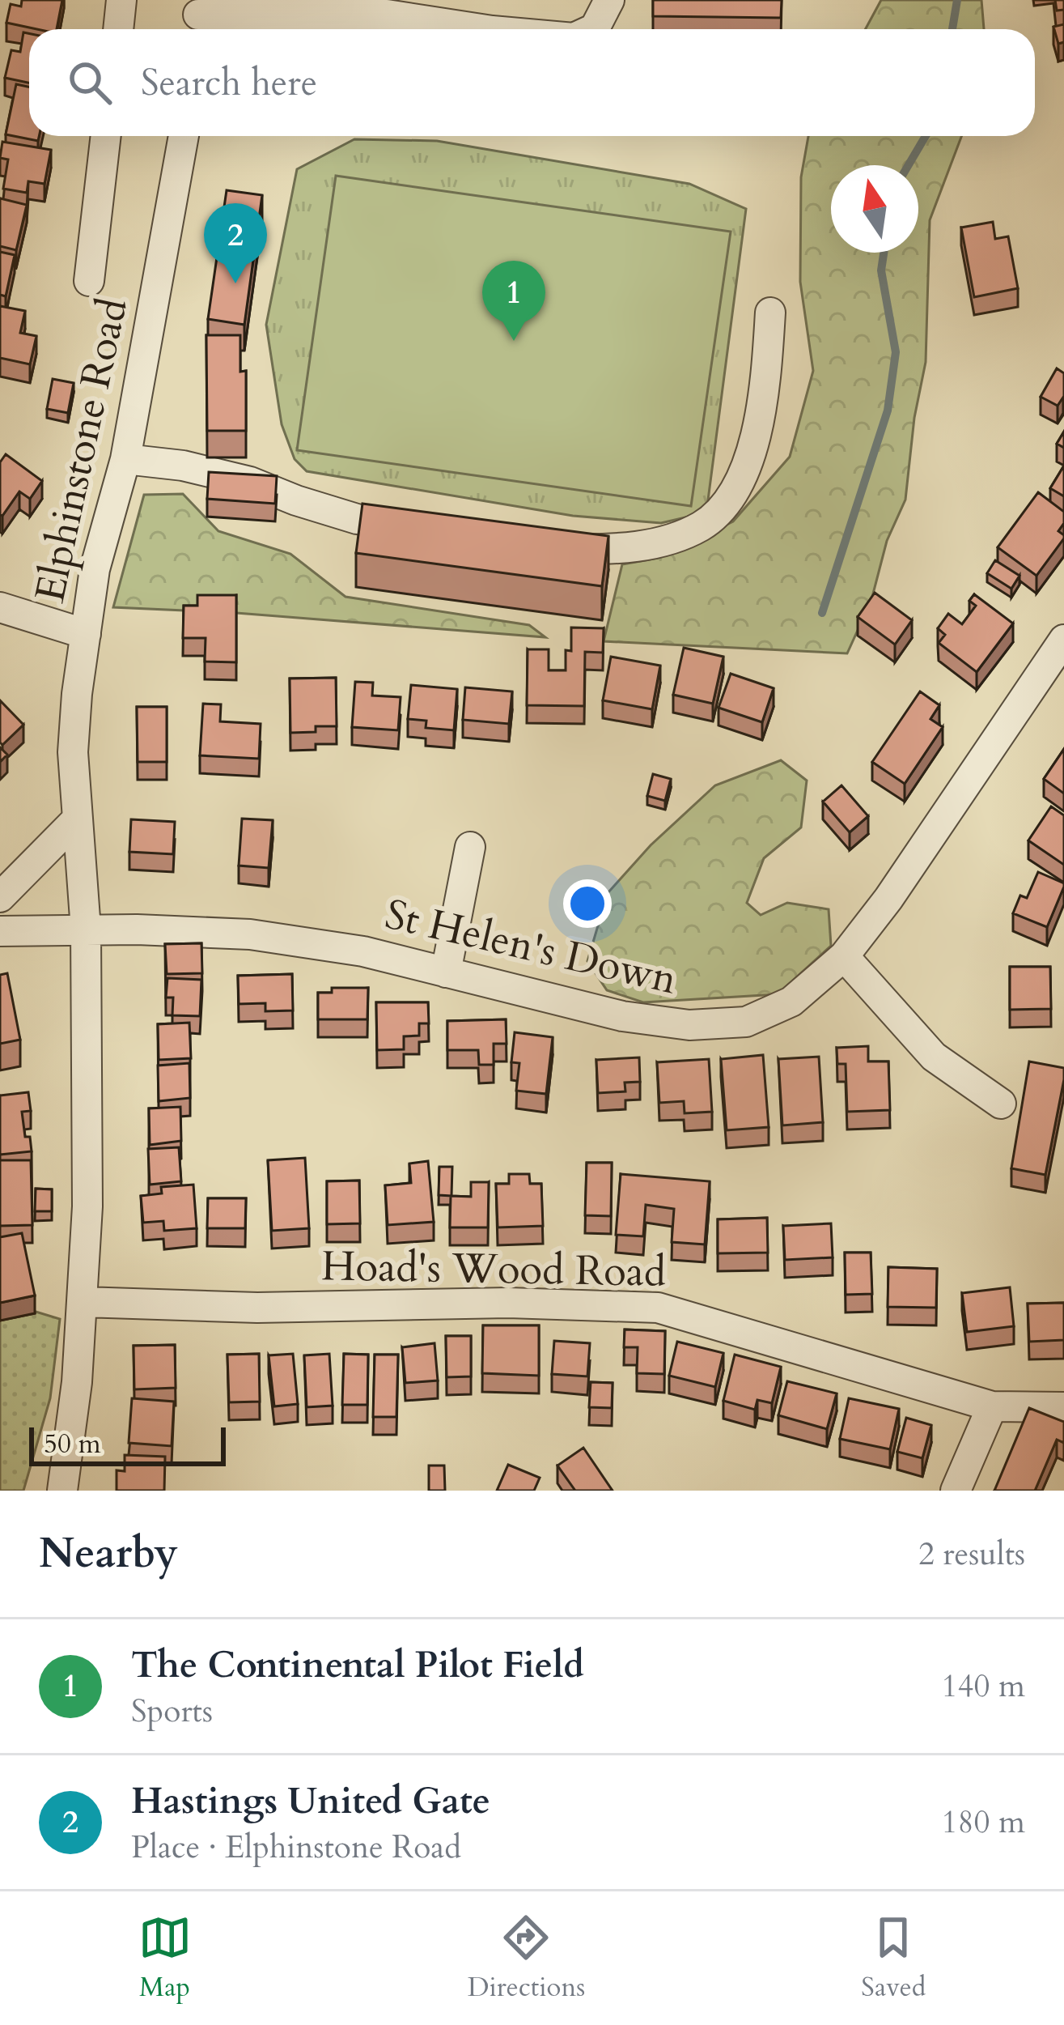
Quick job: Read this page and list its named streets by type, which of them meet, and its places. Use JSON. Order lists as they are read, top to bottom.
{
  "streets": {
    "street": ["Elphinstone Road", "St Helen's Down", "Hoad's Wood Road"]
  },
  "crossings": [
    ["Elphinstone Road", "St Helen's Down"],
    ["Elphinstone Road", "Hoad's Wood Road"]
  ],
  "scale_bar": "50 m",
  "north": "top",
  "page": {
    "search": "Search here",
    "pins": ["2", "1"],
    "scale": "50 m",
    "heading": ["Nearby", "2 results"],
    "list": [
      {
        "mark": "1",
        "name": "The Continental Pilot Field",
        "note": "Sports",
        "value": "140 m"
      },
      {
        "mark": "2",
        "name": "Hastings United Gate",
        "note": "Place · Elphinstone Road",
        "value": "180 m"
      }
    ],
    "nav": ["Map", "Directions", "Saved"]
  }
}
